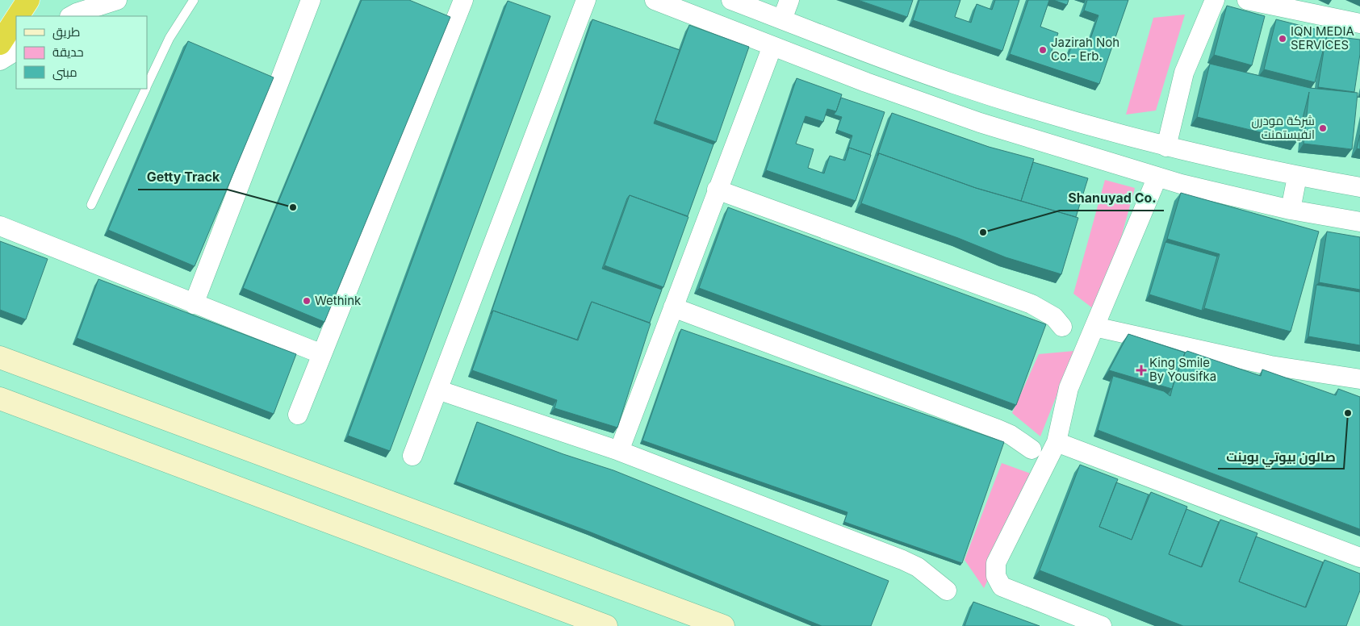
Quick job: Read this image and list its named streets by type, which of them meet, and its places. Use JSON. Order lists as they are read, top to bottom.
{
  "places": {
    "other": [
      "IQN MEDIA SERVICES",
      "Jazirah Noh Co.- Erb.",
      "شركة مودرن انفيستمنت",
      "Getty Track",
      "Shanuyad Co.",
      "Wethink",
      "صالون بيوتي بوينت"
    ],
    "health": ["King Smile By Yousifka"]
  },
  "legend": ["طريق", "حديقة", "مبنى"]
}
